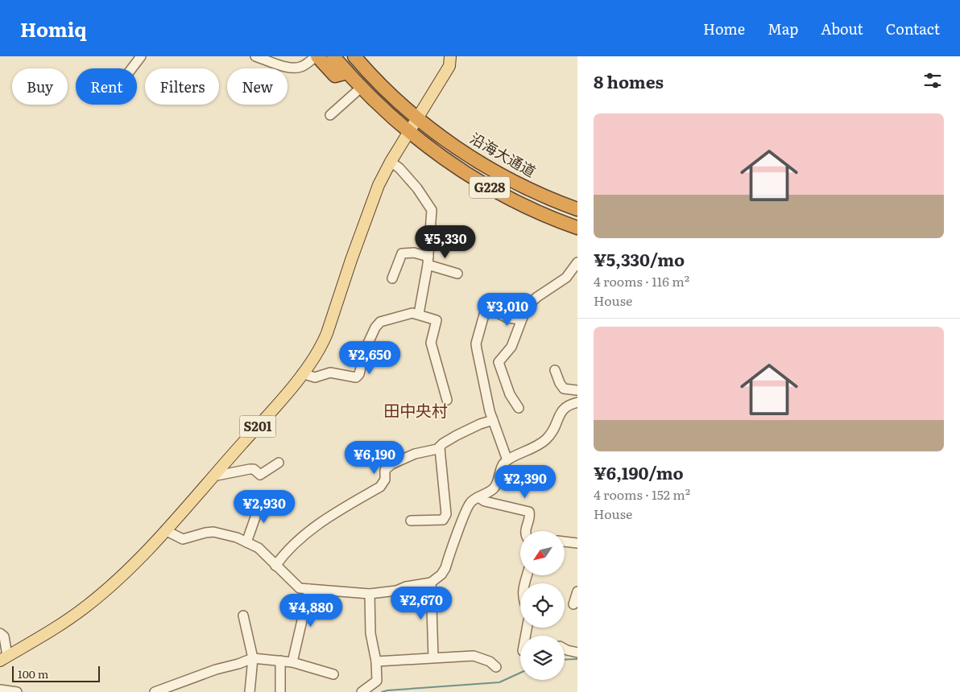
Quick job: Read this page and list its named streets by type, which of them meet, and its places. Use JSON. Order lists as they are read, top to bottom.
{
  "streets": {
    "highway": ["沿海大通道", "G228"],
    "main road": ["S201"]
  },
  "crossings": [
    ["沿海大通道", "G228"],
    ["沿海大通道", "S201"],
    ["G228", "S201"]
  ],
  "districts": ["田中央村"],
  "scale_bar": "100 m",
  "north": "bottom left",
  "page": {
    "header": "Homiq",
    "nav": [
      "Home",
      "Map",
      "About",
      "Contact"
    ],
    "heading": "8 homes",
    "chip": [
      "Buy",
      "Rent",
      "Filters",
      "New"
    ],
    "list": [
      {
        "name": "¥5,330/mo",
        "note": "4 rooms · 116 m² · House"
      },
      {
        "name": "¥6,190/mo",
        "note": "4 rooms · 152 m² · House"
      }
    ],
    "price": [
      "¥5,330",
      "¥3,010",
      "¥2,650",
      "¥6,190",
      "¥2,390",
      "¥2,930",
      "¥2,670",
      "¥4,880"
    ],
    "scale": "100 m"
  }
}
